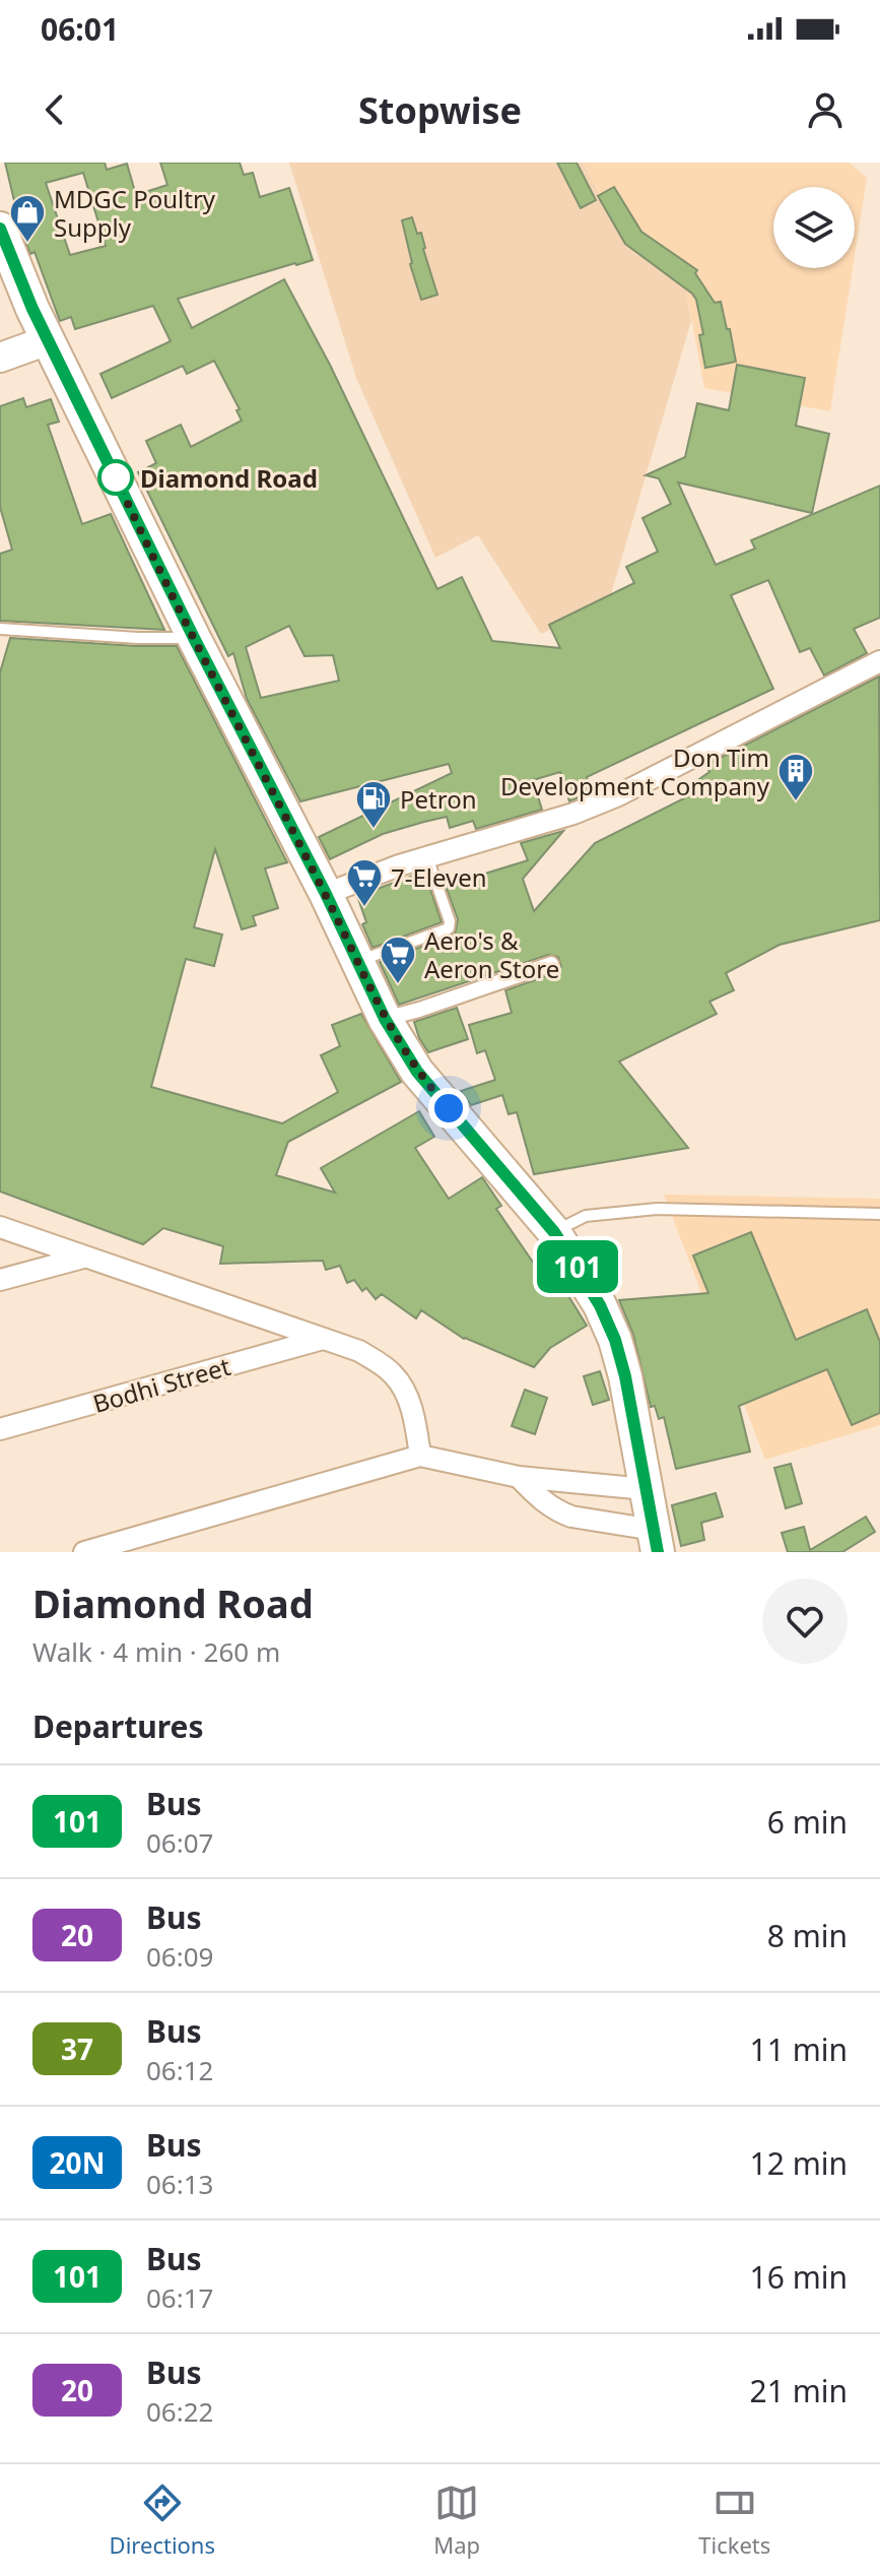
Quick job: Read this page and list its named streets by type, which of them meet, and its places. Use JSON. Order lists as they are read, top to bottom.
{
  "streets": {
    "street": ["Bodhi Street"]
  },
  "places": {
    "shop": ["MDGC Poultry Supply"],
    "other": ["Diamond Road"],
    "building": ["Don Tim Development Company"],
    "fuel station": ["Petron"],
    "supermarket": ["7-Eleven", "Aero's & Aeron Store"]
  },
  "lines": ["bus line 101"],
  "page": {
    "status": "06:01",
    "header": "Stopwise",
    "on_map": "101",
    "heading": [
      ["Diamond Road", "Walk · 4 min · 260 m"],
      "Departures"
    ],
    "list": [
      {
        "mark": "101",
        "name": "Bus",
        "note": "06:07",
        "value": "6 min"
      },
      {
        "mark": "20",
        "name": "Bus",
        "note": "06:09",
        "value": "8 min"
      },
      {
        "mark": "37",
        "name": "Bus",
        "note": "06:12",
        "value": "11 min"
      },
      {
        "mark": "20N",
        "name": "Bus",
        "note": "06:13",
        "value": "12 min"
      },
      {
        "mark": "101",
        "name": "Bus",
        "note": "06:17",
        "value": "16 min"
      },
      {
        "mark": "20",
        "name": "Bus",
        "note": "06:22",
        "value": "21 min"
      }
    ],
    "tabs": ["Directions", "Map", "Tickets"]
  }
}
